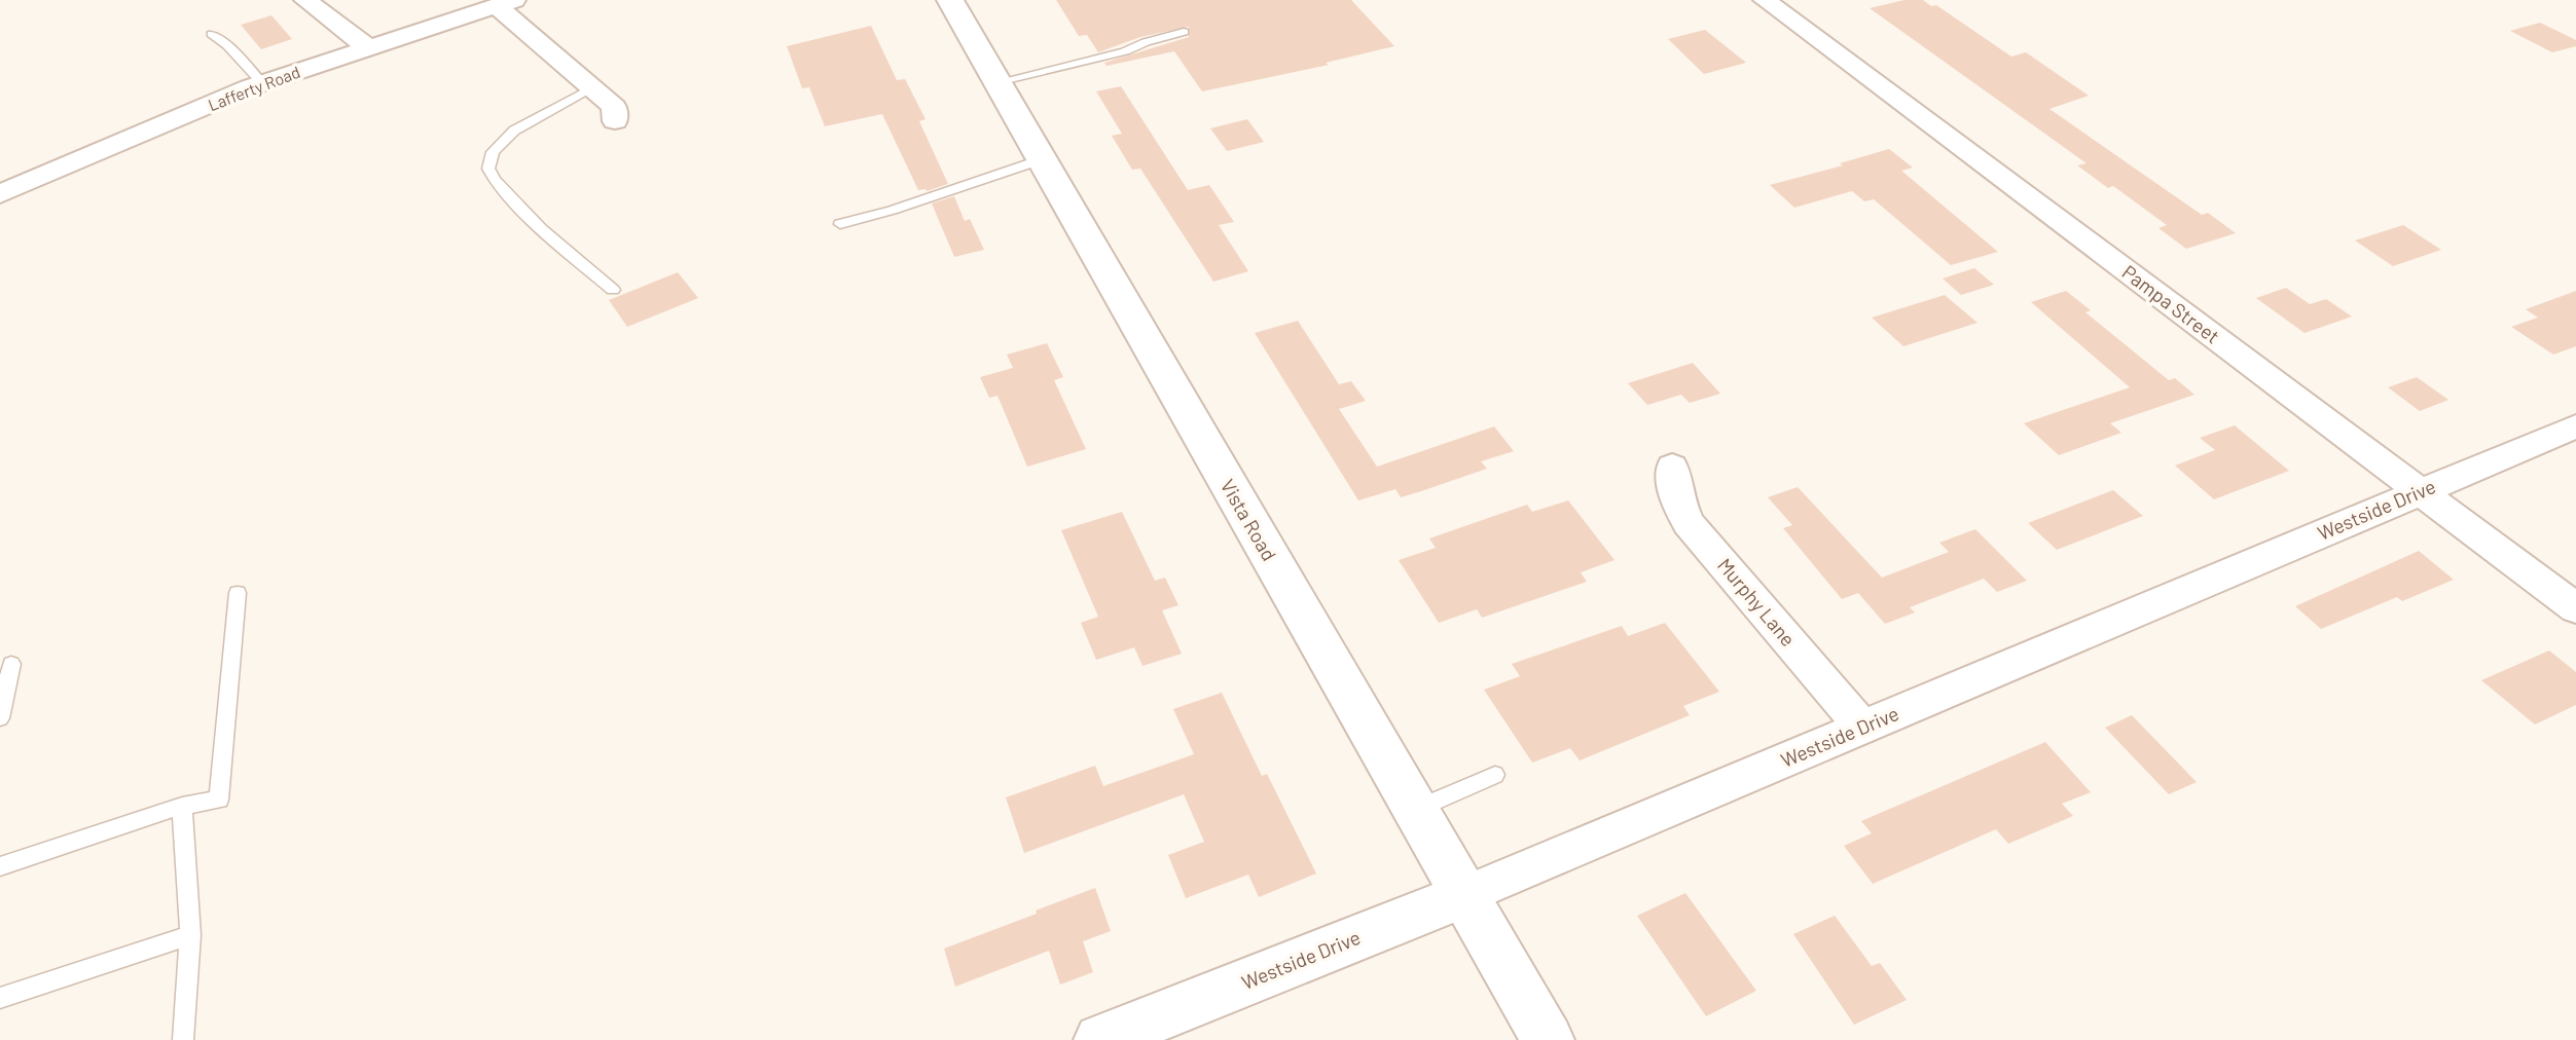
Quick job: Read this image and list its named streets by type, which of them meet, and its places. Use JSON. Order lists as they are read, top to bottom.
{
  "streets": {
    "street": [
      "Lafferty Road",
      "Pampa Street",
      "Westside Drive",
      "Vista Road",
      "Murphy Lane"
    ]
  },
  "crossings": [
    ["Pampa Street", "Westside Drive"],
    ["Westside Drive", "Vista Road"],
    ["Westside Drive", "Murphy Lane"]
  ]
}
